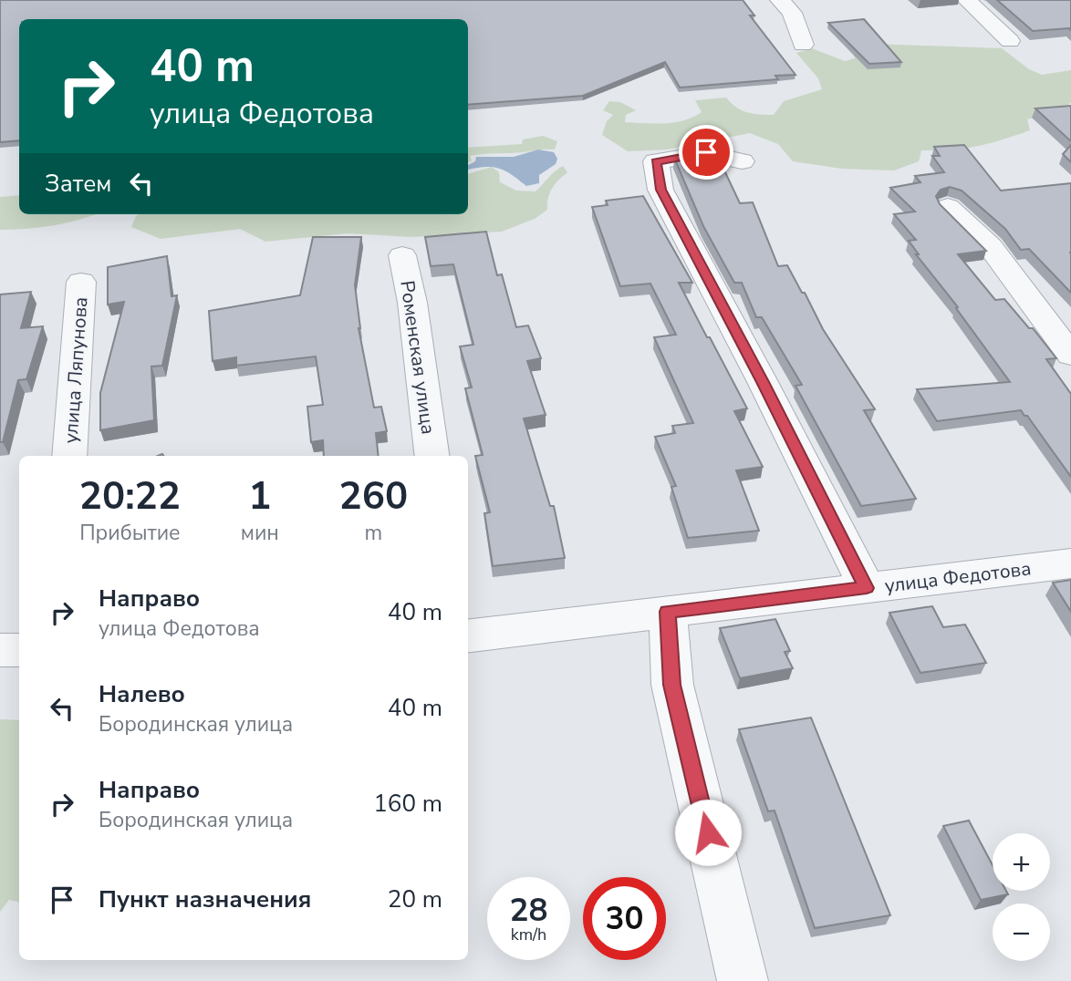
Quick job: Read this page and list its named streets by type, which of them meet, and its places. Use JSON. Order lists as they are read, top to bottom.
{
  "streets": {
    "street": ["Роменская улица", "улица Ляпунова", "улица Федотова"]
  },
  "page": {
    "turn": ["40 m", "улица Федотова"],
    "then": "Затем",
    "eta": [
      "20:22",
      "Прибытие",
      "1",
      "мин",
      "260",
      "m"
    ],
    "list": [
      {
        "name": "Направо",
        "note": "улица Федотова",
        "value": "40 m"
      },
      {
        "name": "Налево",
        "note": "Бородинская улица",
        "value": "40 m"
      },
      {
        "name": "Направо",
        "note": "Бородинская улица",
        "value": "160 m"
      },
      {
        "name": "Пункт назначения",
        "value": "20 m"
      }
    ],
    "map_buttons": ["+", "−"],
    "speed": "28 km/h",
    "limit": "30"
  }
}
